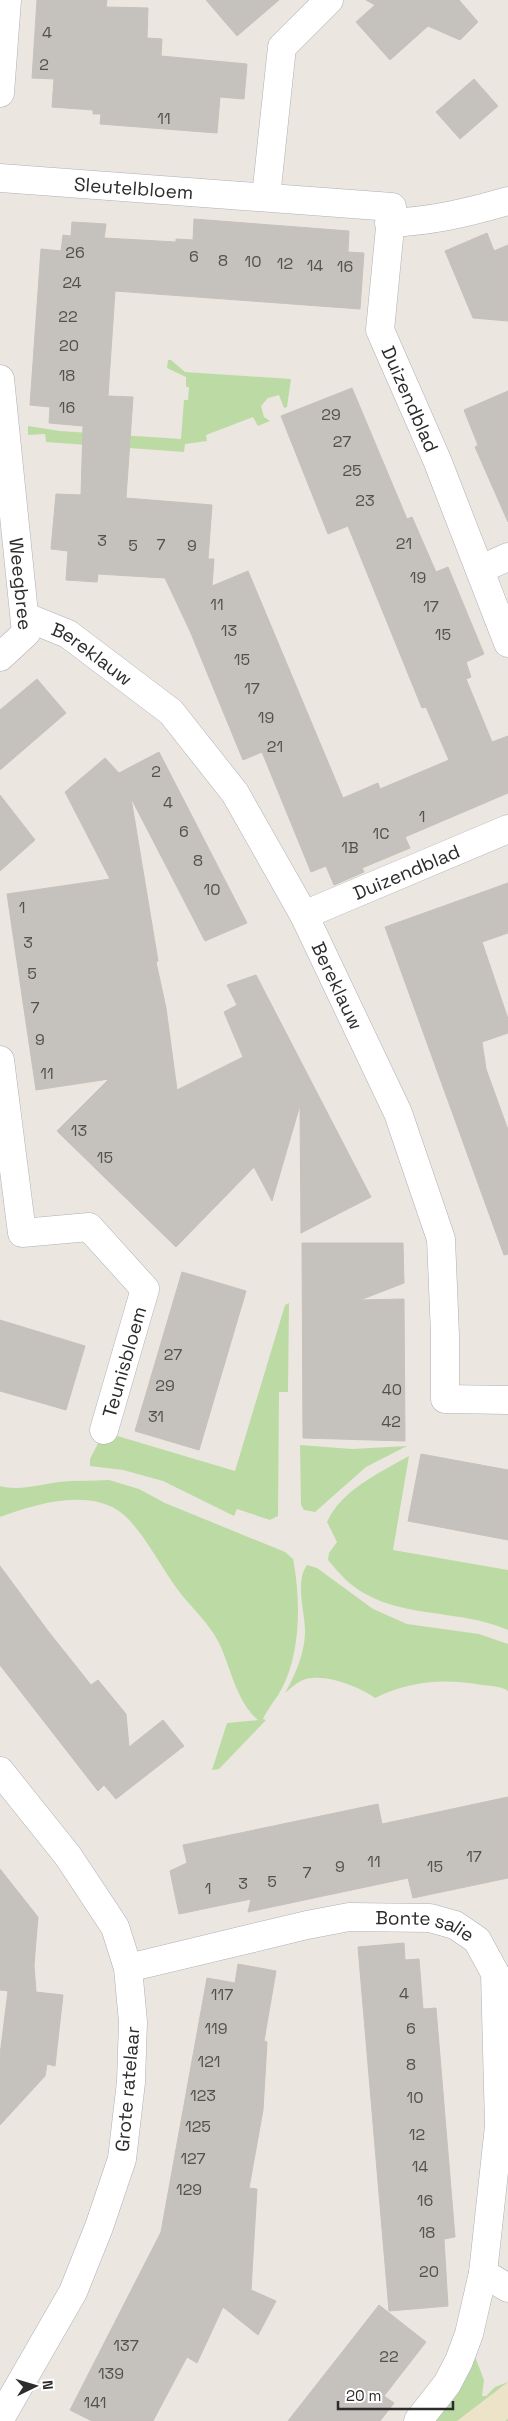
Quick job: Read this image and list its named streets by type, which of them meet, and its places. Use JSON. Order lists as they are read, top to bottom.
{
  "streets": {
    "street": [
      "Sleutelbloem",
      "Duizendblad",
      "Weegbree",
      "Bereklauw",
      "Teunisbloem",
      "Bonte salie",
      "Grote ratelaar"
    ]
  },
  "crossings": [
    ["Sleutelbloem", "Duizendblad"],
    ["Duizendblad", "Bereklauw"],
    ["Weegbree", "Bereklauw"],
    ["Bonte salie", "Grote ratelaar"]
  ],
  "house_numbers": [
    "4",
    "2",
    "11",
    "26",
    "6",
    "8",
    "10",
    "12",
    "14",
    "16",
    "24",
    "22",
    "20",
    "18",
    "16",
    "29",
    "27",
    "25",
    "23",
    "3",
    "21",
    "7",
    "5",
    "9",
    "19",
    "11",
    "17",
    "13",
    "15",
    "15",
    "17",
    "19",
    "21",
    "2",
    "4",
    "1",
    "6",
    "1C",
    "1B",
    "8",
    "10",
    "1",
    "3",
    "5",
    "7",
    "9",
    "11",
    "13",
    "15",
    "27",
    "29",
    "40",
    "31",
    "42",
    "17",
    "11",
    "9",
    "15",
    "7",
    "5",
    "3",
    "1",
    "4",
    "117",
    "119",
    "6",
    "121",
    "8",
    "123",
    "10",
    "125",
    "12",
    "127",
    "14",
    "129",
    "16",
    "18",
    "20",
    "137",
    "22",
    "139",
    "141"
  ],
  "scale_bar": "20 m",
  "north": "right"
}
